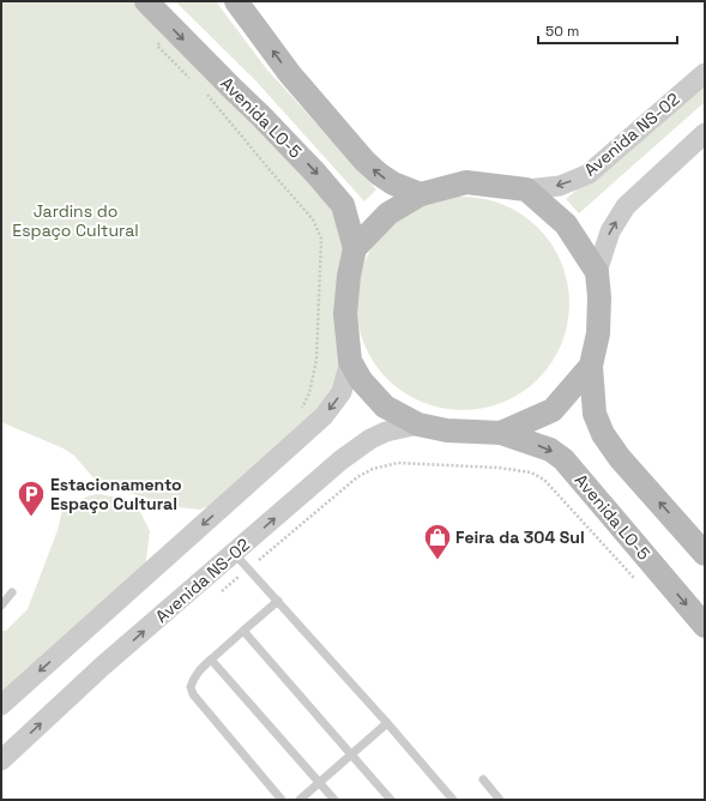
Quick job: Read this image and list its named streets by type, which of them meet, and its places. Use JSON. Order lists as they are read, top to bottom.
{
  "streets": {
    "main road": ["Avenida LO-5"],
    "street": ["Avenida NS-02"]
  },
  "parks": ["Jardins do Espaço Cultural"],
  "places": {
    "parking": ["Estacionamento Espaço Cultural"],
    "shop": ["Feira da 304 Sul"]
  },
  "scale_bar": "50 m"
}
